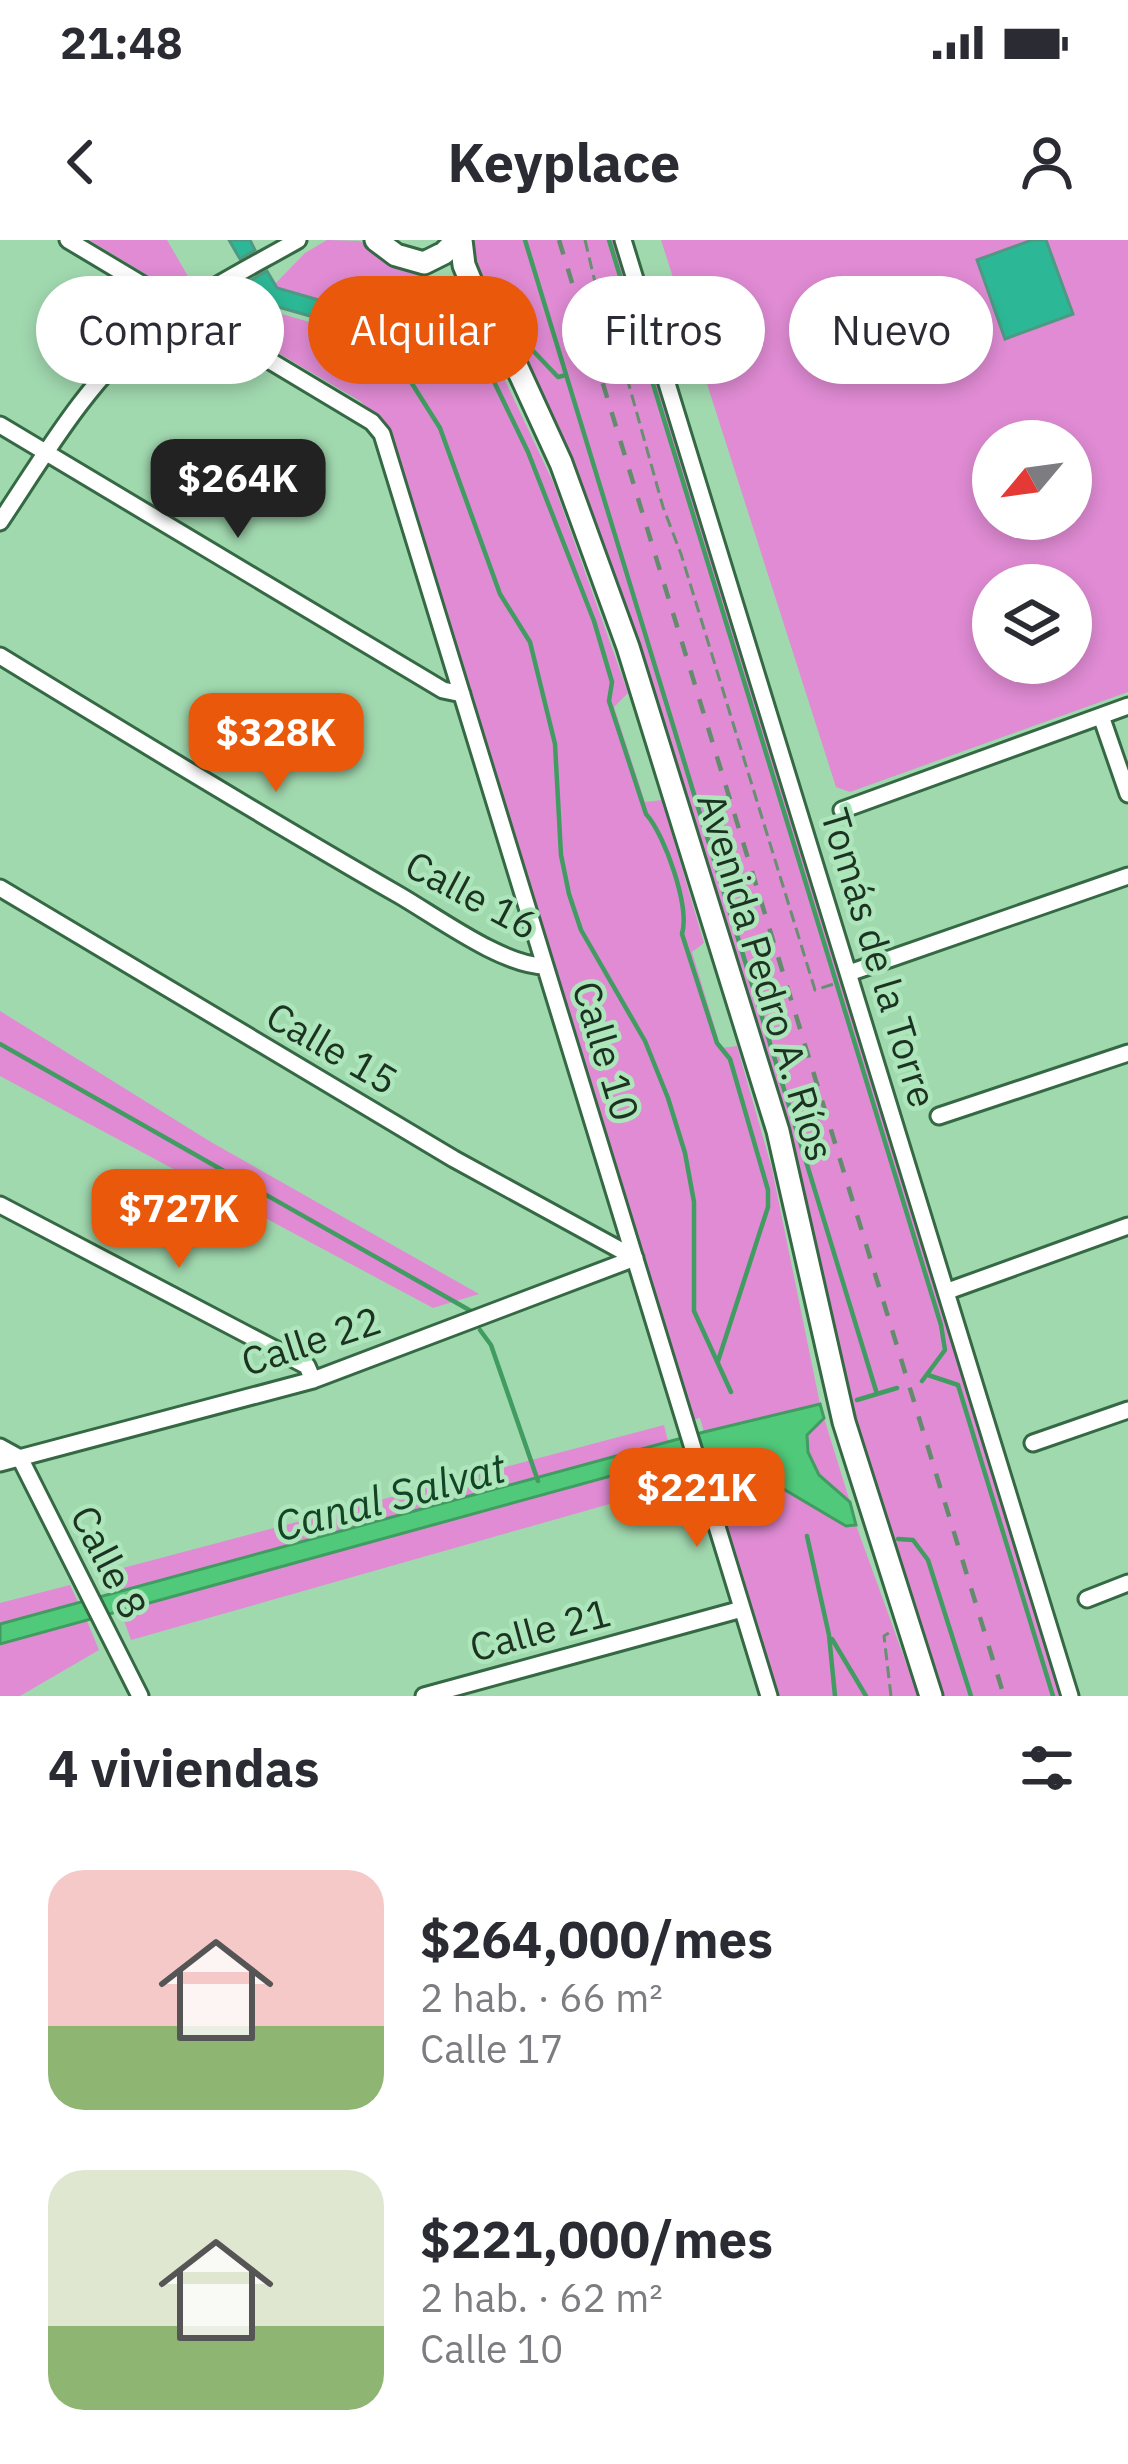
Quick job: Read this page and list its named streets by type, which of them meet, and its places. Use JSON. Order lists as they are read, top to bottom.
{
  "streets": {
    "main road": ["Avenida Pedro A. Ríos"],
    "street": [
      "Calle 16",
      "Tomás de la Torre",
      "Calle 15",
      "Calle 10",
      "Calle 22",
      "Calle 8",
      "Calle 21"
    ]
  },
  "crossings": [
    ["Calle 16", "Calle 10"],
    ["Calle 15", "Calle 10"],
    ["Calle 15", "Calle 22"],
    ["Calle 10", "Calle 22"],
    ["Calle 10", "Calle 21"],
    ["Calle 22", "Calle 8"]
  ],
  "water": ["Canal Salvat"],
  "north": "bottom left",
  "page": {
    "status": "21:48",
    "header": "Keyplace",
    "chip": [
      "Comprar",
      "Alquilar",
      "Filtros",
      "Nuevo"
    ],
    "price": [
      "$264K",
      "$328K",
      "$727K",
      "$221K"
    ],
    "heading": "4 viviendas",
    "list": [
      {
        "name": "$264,000/mes",
        "note": "2 hab. · 66 m² · Calle 17"
      },
      {
        "name": "$221,000/mes",
        "note": "2 hab. · 62 m² · Calle 10"
      }
    ]
  }
}
